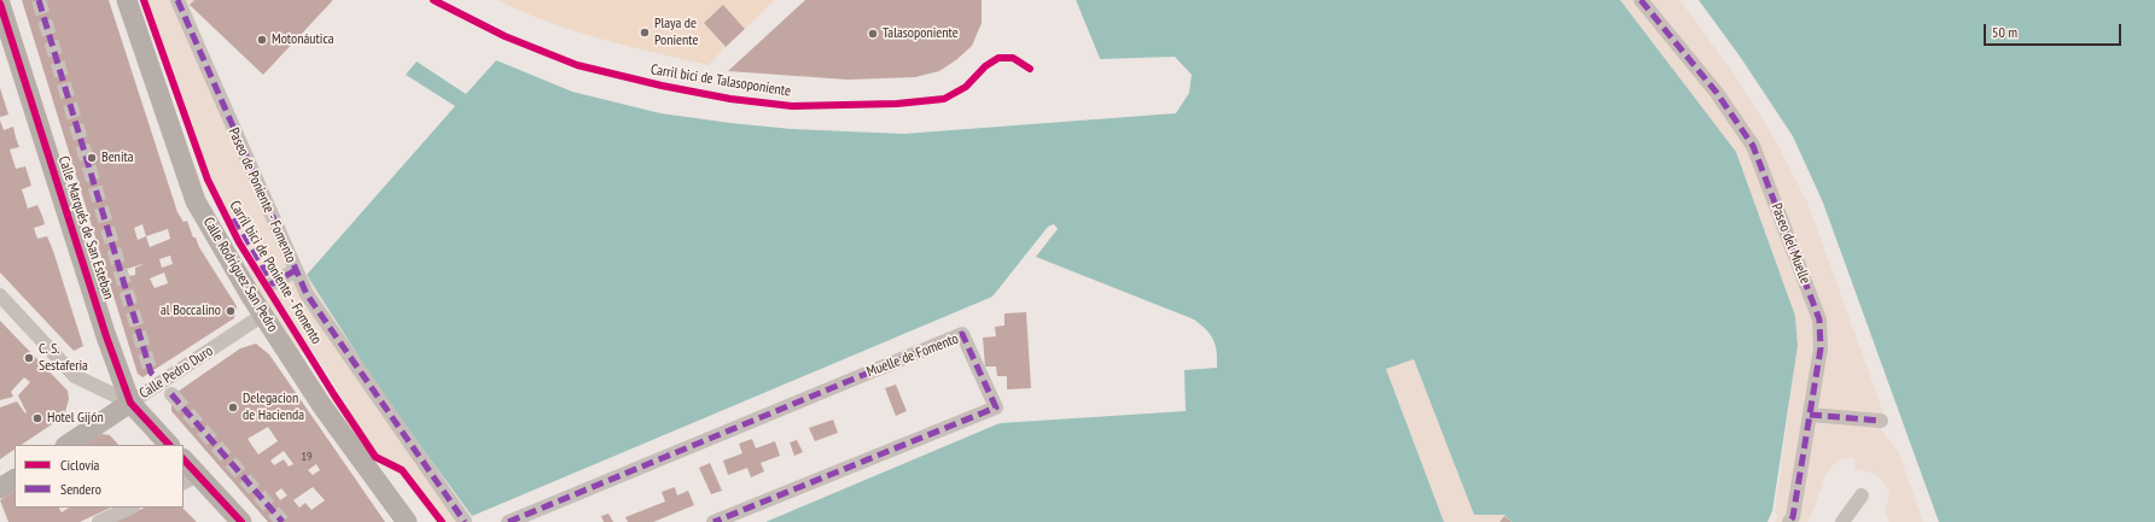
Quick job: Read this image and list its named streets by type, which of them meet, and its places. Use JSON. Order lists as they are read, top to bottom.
{
  "streets": {
    "main road": ["Calle Marqués de San Esteban", "Calle Rodríguez San Pedro", "Calle Pedro Duro"],
    "street": ["Paseo de Poniente - Fomento", "Paseo del Muelle", "Muelle de Fomento"],
    "cycle path": ["Carril bici de Talasoponiente", "Carril bici de Poniente - Fomento"]
  },
  "crossings": [
    ["Calle Marqués de San Esteban", "Calle Pedro Duro"],
    ["Calle Rodríguez San Pedro", "Calle Pedro Duro"]
  ],
  "places": [
    "Playa de Poniente",
    "Talasoponiente",
    "Motonáutica",
    "Benita",
    "al Boccalino",
    "C. S. Sestaferia",
    "Delegacion de Hacienda",
    "Hotel Gijón"
  ],
  "house_numbers": ["19"],
  "legend": ["Ciclovía", "Sendero"],
  "scale_bar": "50 m"
}
